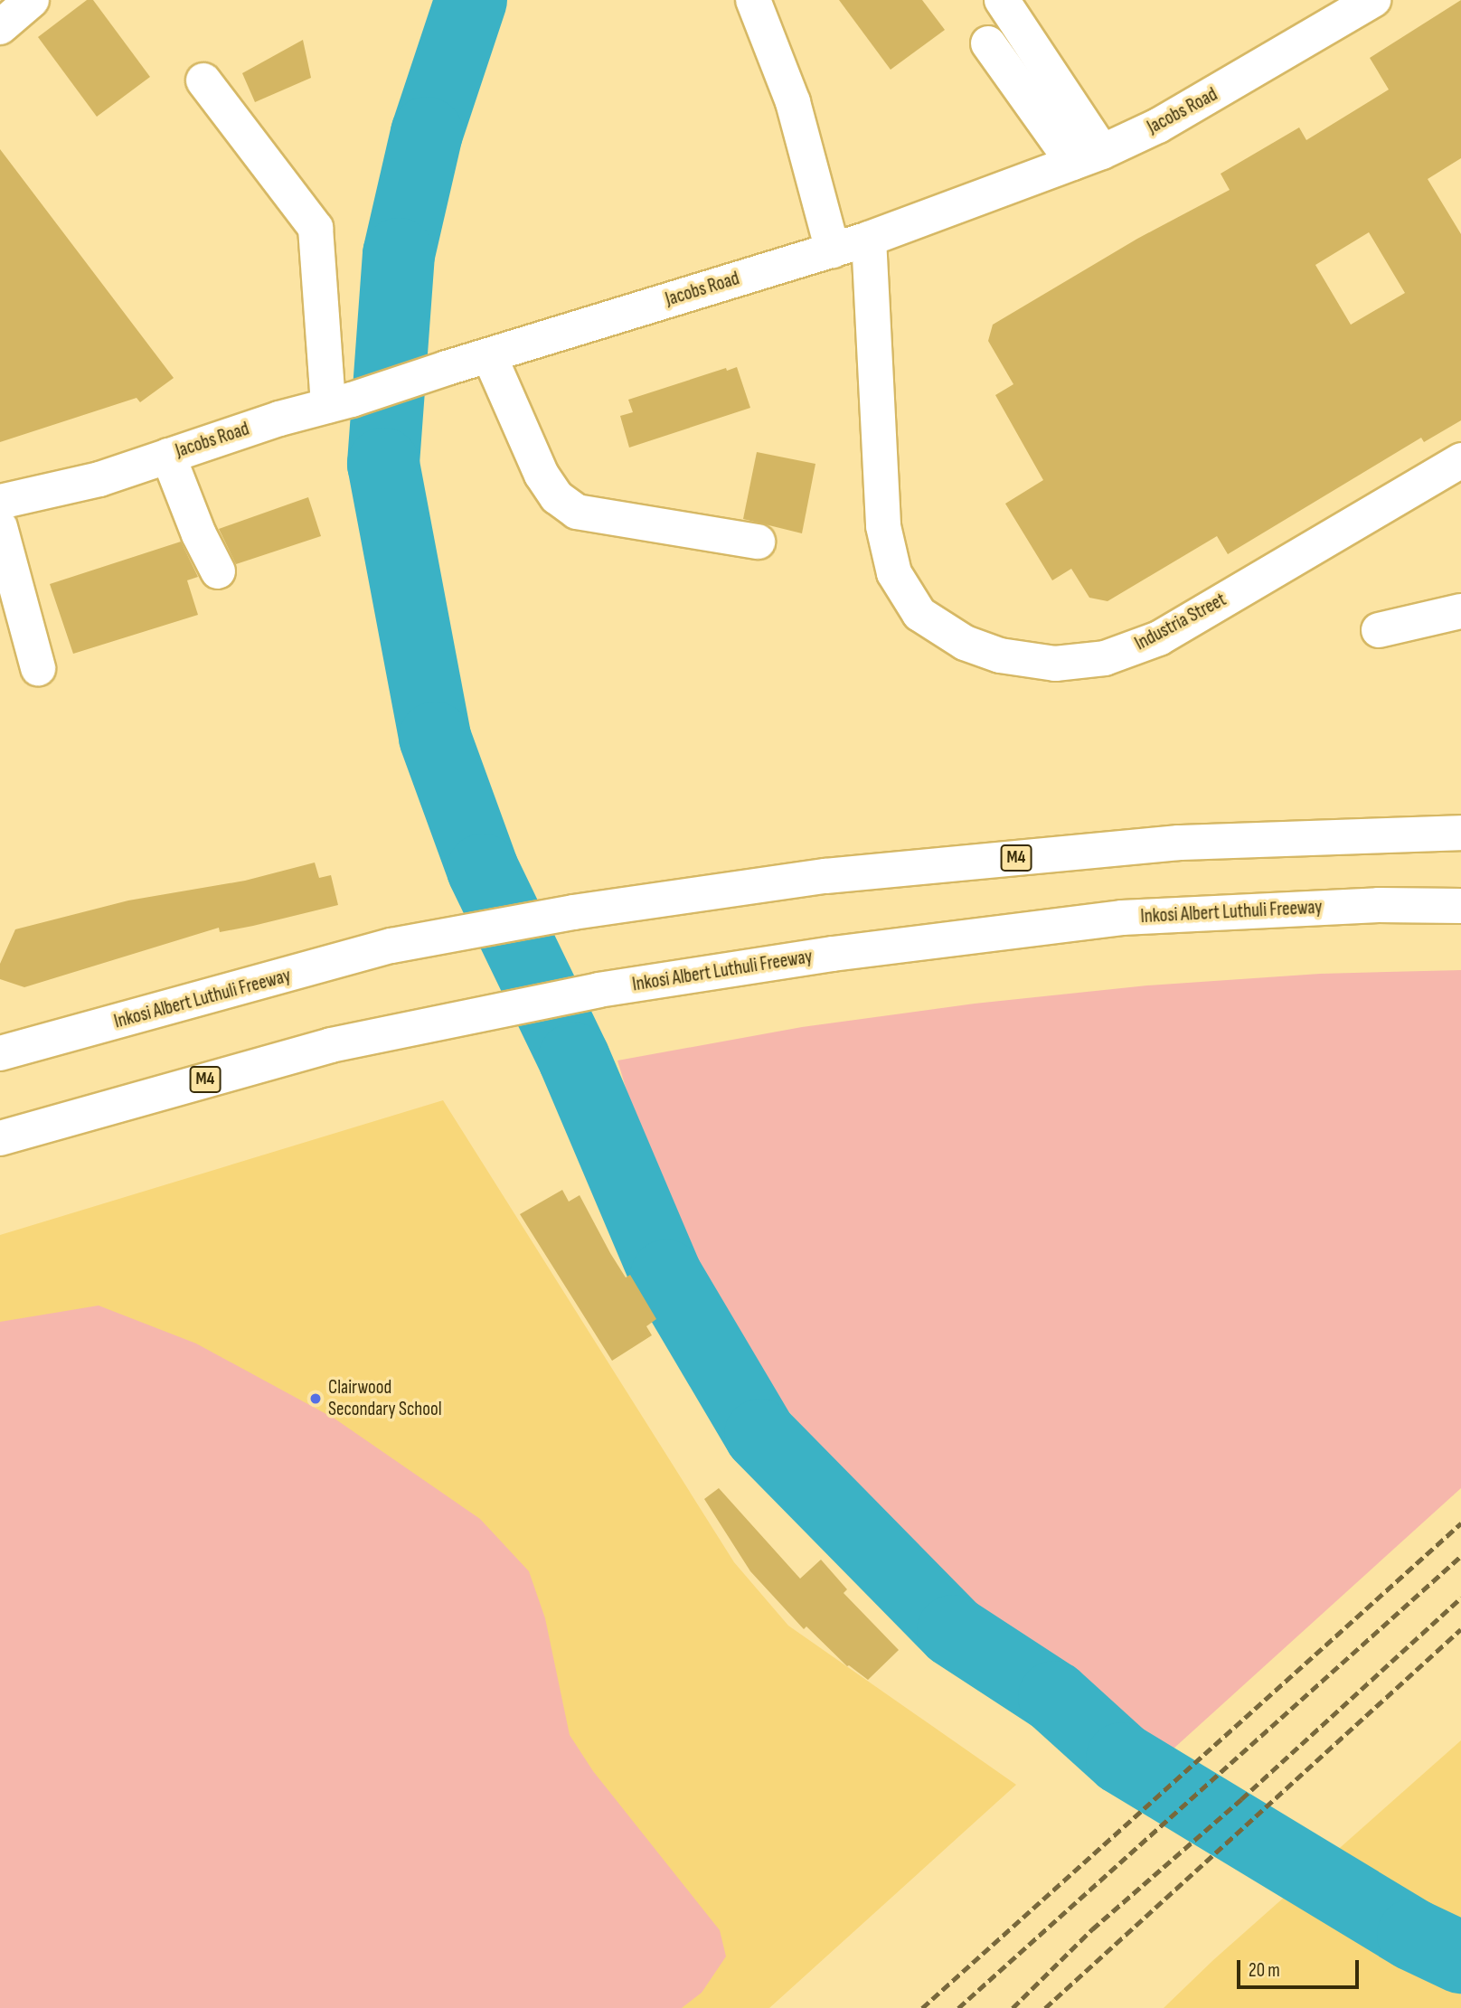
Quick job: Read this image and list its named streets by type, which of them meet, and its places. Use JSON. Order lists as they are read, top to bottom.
{
  "streets": {
    "main road": [
      "Jacobs Road",
      "Industria Street",
      "M4",
      "Inkosi Albert Luthuli Freeway"
    ]
  },
  "crossings": [
    ["Jacobs Road", "Industria Street"]
  ],
  "places": ["Clairwood Secondary School"],
  "scale_bar": "20 m"
}
